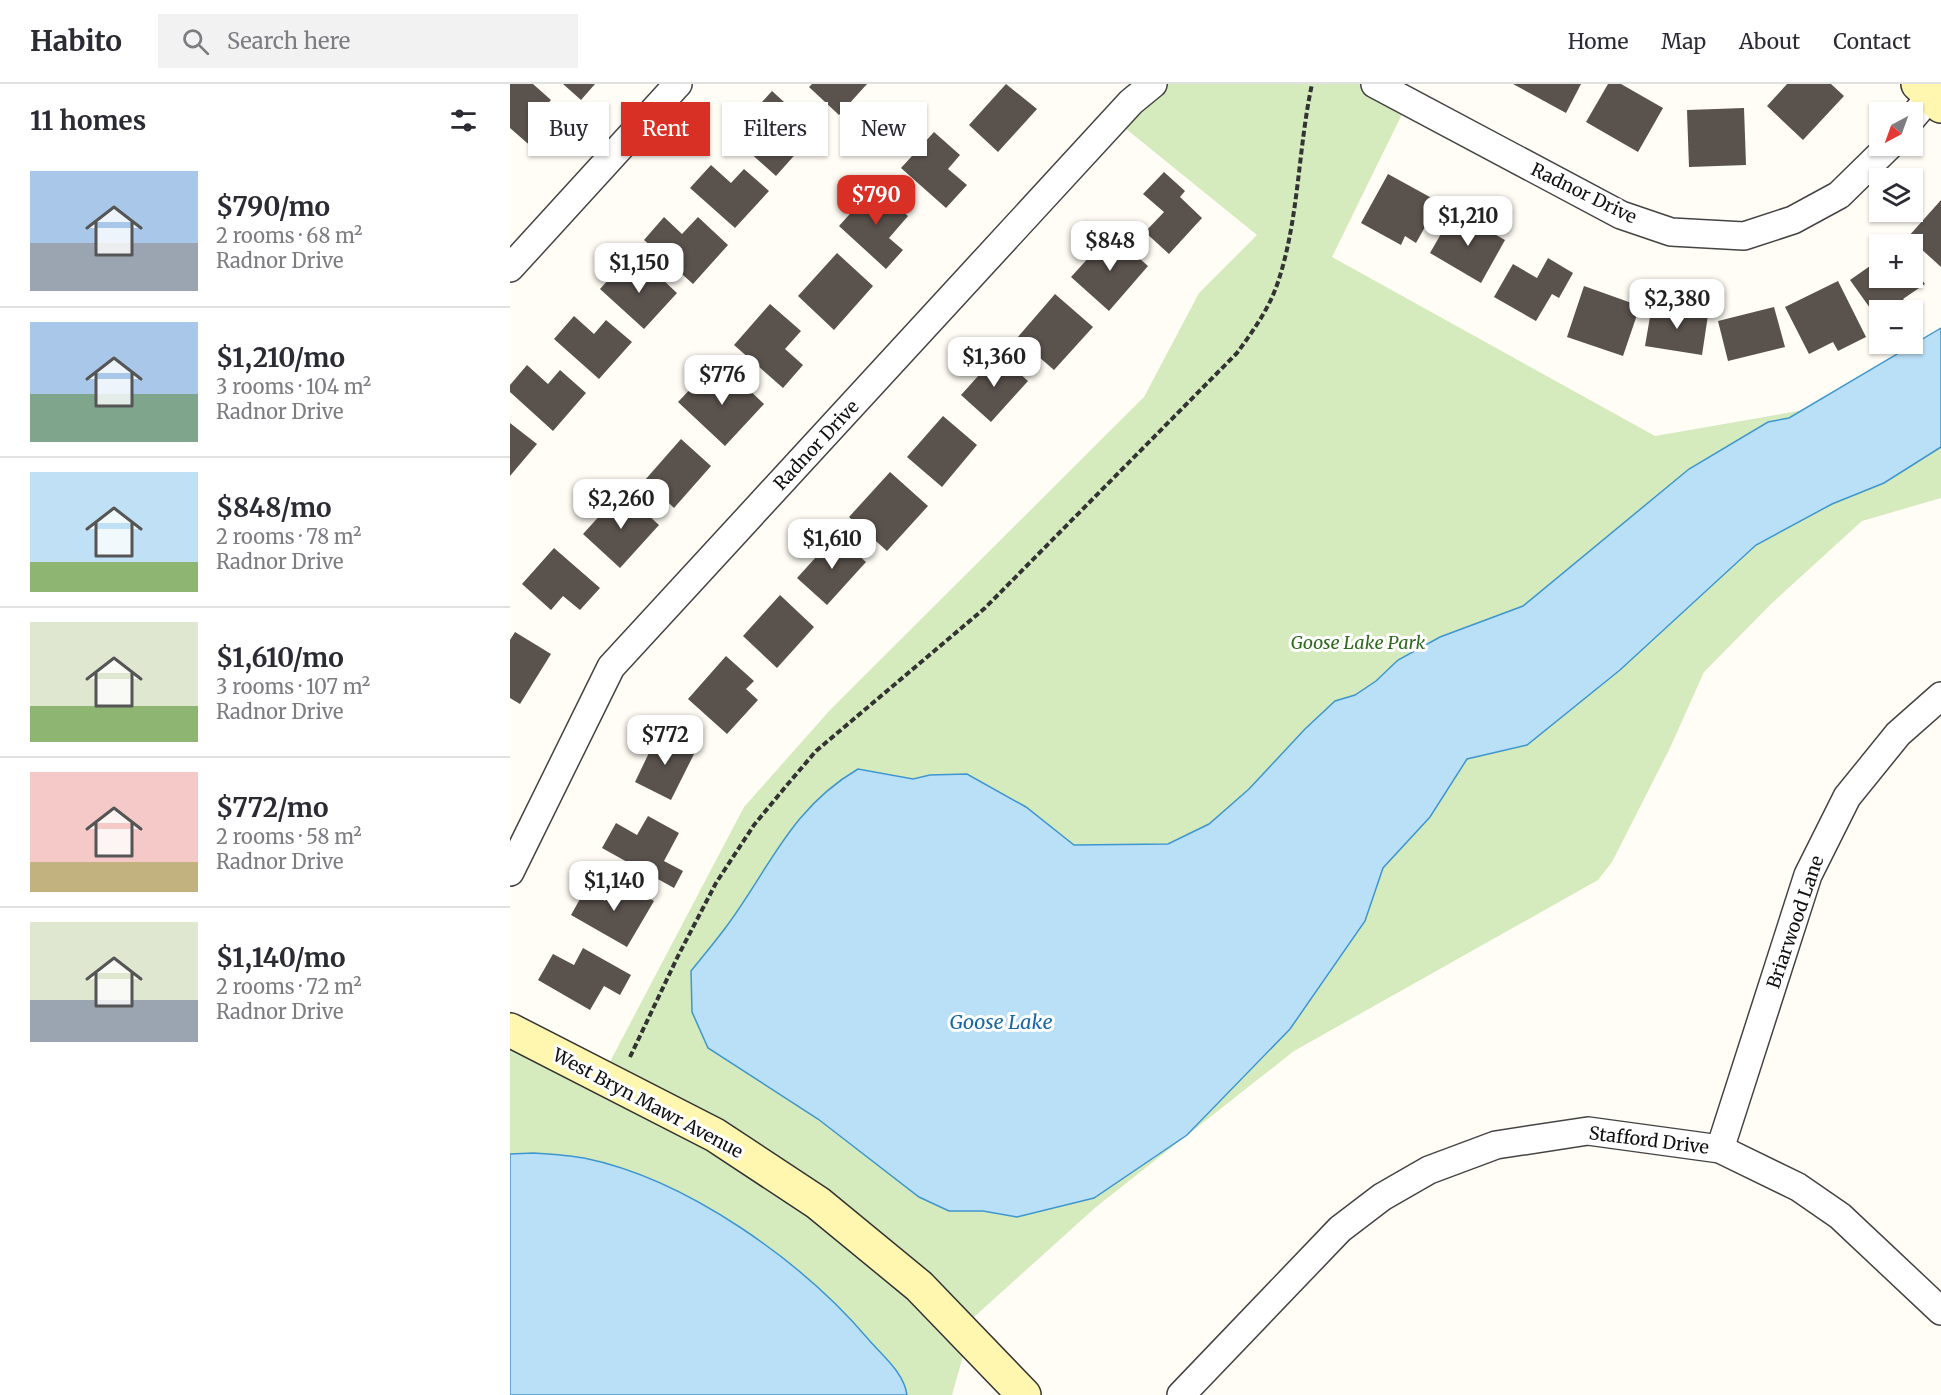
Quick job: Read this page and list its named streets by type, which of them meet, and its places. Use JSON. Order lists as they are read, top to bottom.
{
  "streets": {
    "street": [
      "Radnor Drive",
      "Briarwood Lane",
      "West Bryn Mawr Avenue",
      "Stafford Drive"
    ]
  },
  "crossings": [
    ["Briarwood Lane", "Stafford Drive"]
  ],
  "water": ["Goose Lake"],
  "parks": ["Goose Lake Park"],
  "north": "bottom left",
  "page": {
    "header": "Habito",
    "search": "Search here",
    "nav": [
      "Home",
      "Map",
      "About",
      "Contact"
    ],
    "heading": "11 homes",
    "map_buttons": ["+", "−"],
    "chip": [
      "Buy",
      "Rent",
      "Filters",
      "New"
    ],
    "list": [
      {
        "name": "$790/mo",
        "note": "2 rooms · 68 m² · Radnor Drive"
      },
      {
        "name": "$1,210/mo",
        "note": "3 rooms · 104 m² · Radnor Drive"
      },
      {
        "name": "$848/mo",
        "note": "2 rooms · 78 m² · Radnor Drive"
      },
      {
        "name": "$1,610/mo",
        "note": "3 rooms · 107 m² · Radnor Drive"
      },
      {
        "name": "$772/mo",
        "note": "2 rooms · 58 m² · Radnor Drive"
      },
      {
        "name": "$1,140/mo",
        "note": "2 rooms · 72 m² · Radnor Drive"
      }
    ],
    "price": [
      "$790",
      "$1,210",
      "$848",
      "$1,150",
      "$2,380",
      "$1,360",
      "$776",
      "$2,260",
      "$1,610",
      "$772",
      "$1,140"
    ]
  }
}
